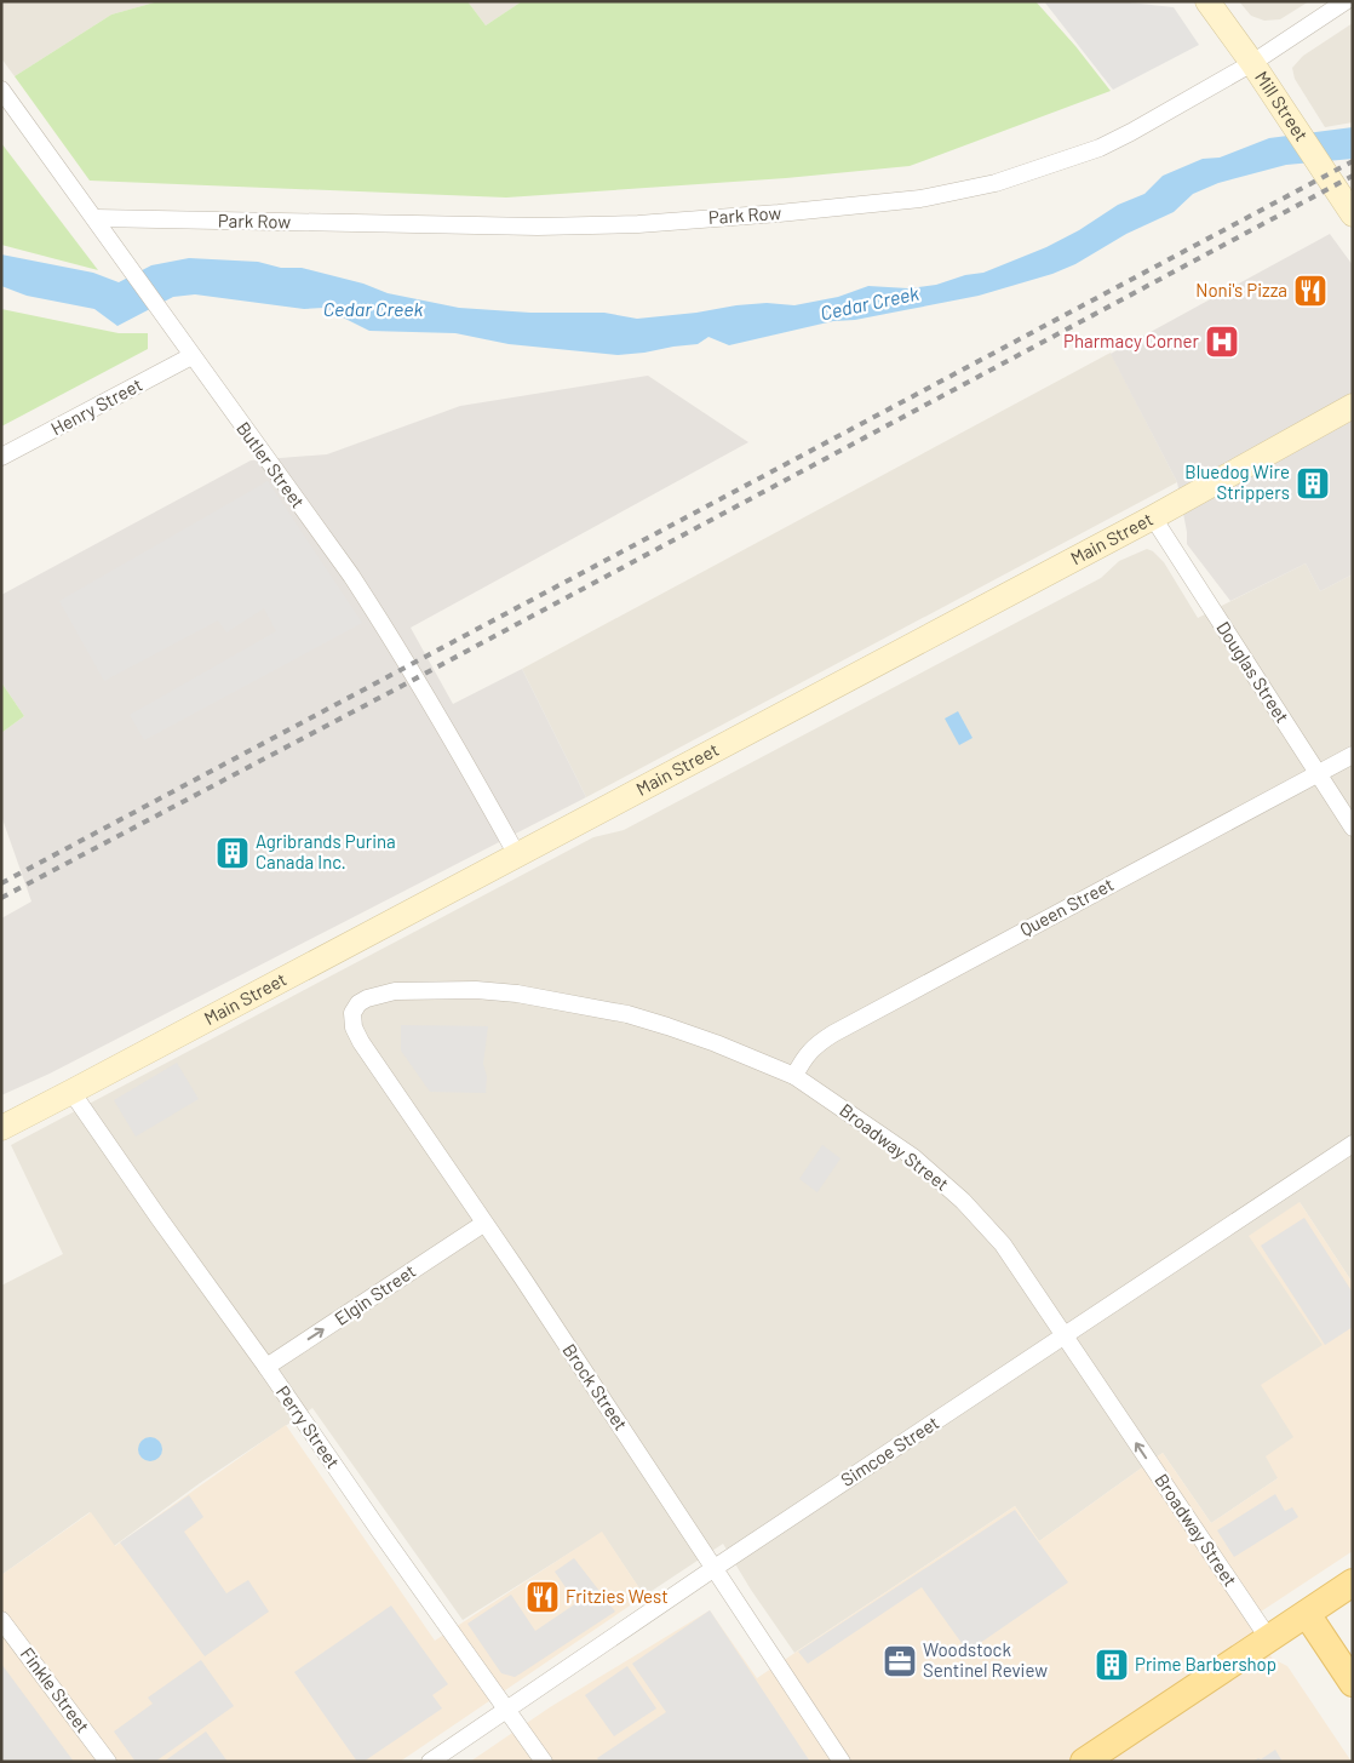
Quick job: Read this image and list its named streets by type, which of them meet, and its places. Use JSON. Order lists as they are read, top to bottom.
{
  "streets": {
    "main road": ["Mill Street", "Main Street"],
    "street": [
      "Park Row",
      "Henry Street",
      "Butler Street",
      "Douglas Street",
      "Queen Street",
      "Broadway Street",
      "Elgin Street",
      "Brock Street",
      "Perry Street",
      "Simcoe Street",
      "Finkle Street"
    ]
  },
  "crossings": [
    ["Mill Street", "Park Row"],
    ["Park Row", "Butler Street"],
    ["Henry Street", "Butler Street"],
    ["Butler Street", "Main Street"],
    ["Main Street", "Douglas Street"],
    ["Main Street", "Perry Street"],
    ["Douglas Street", "Queen Street"],
    ["Queen Street", "Broadway Street"],
    ["Broadway Street", "Brock Street"],
    ["Broadway Street", "Simcoe Street"],
    ["Elgin Street", "Brock Street"],
    ["Elgin Street", "Perry Street"],
    ["Brock Street", "Simcoe Street"],
    ["Perry Street", "Simcoe Street"]
  ],
  "one_way": ["Elgin Street"],
  "water": ["Cedar Creek"],
  "places": {
    "restaurant": ["Noni's Pizza", "Fritzies West"],
    "hospital": ["Pharmacy Corner"],
    "building": ["Bluedog Wire Strippers", "Agribrands Purina Canada Inc.", "Prime Barbershop"],
    "office": ["Woodstock Sentinel Review"]
  }
}
